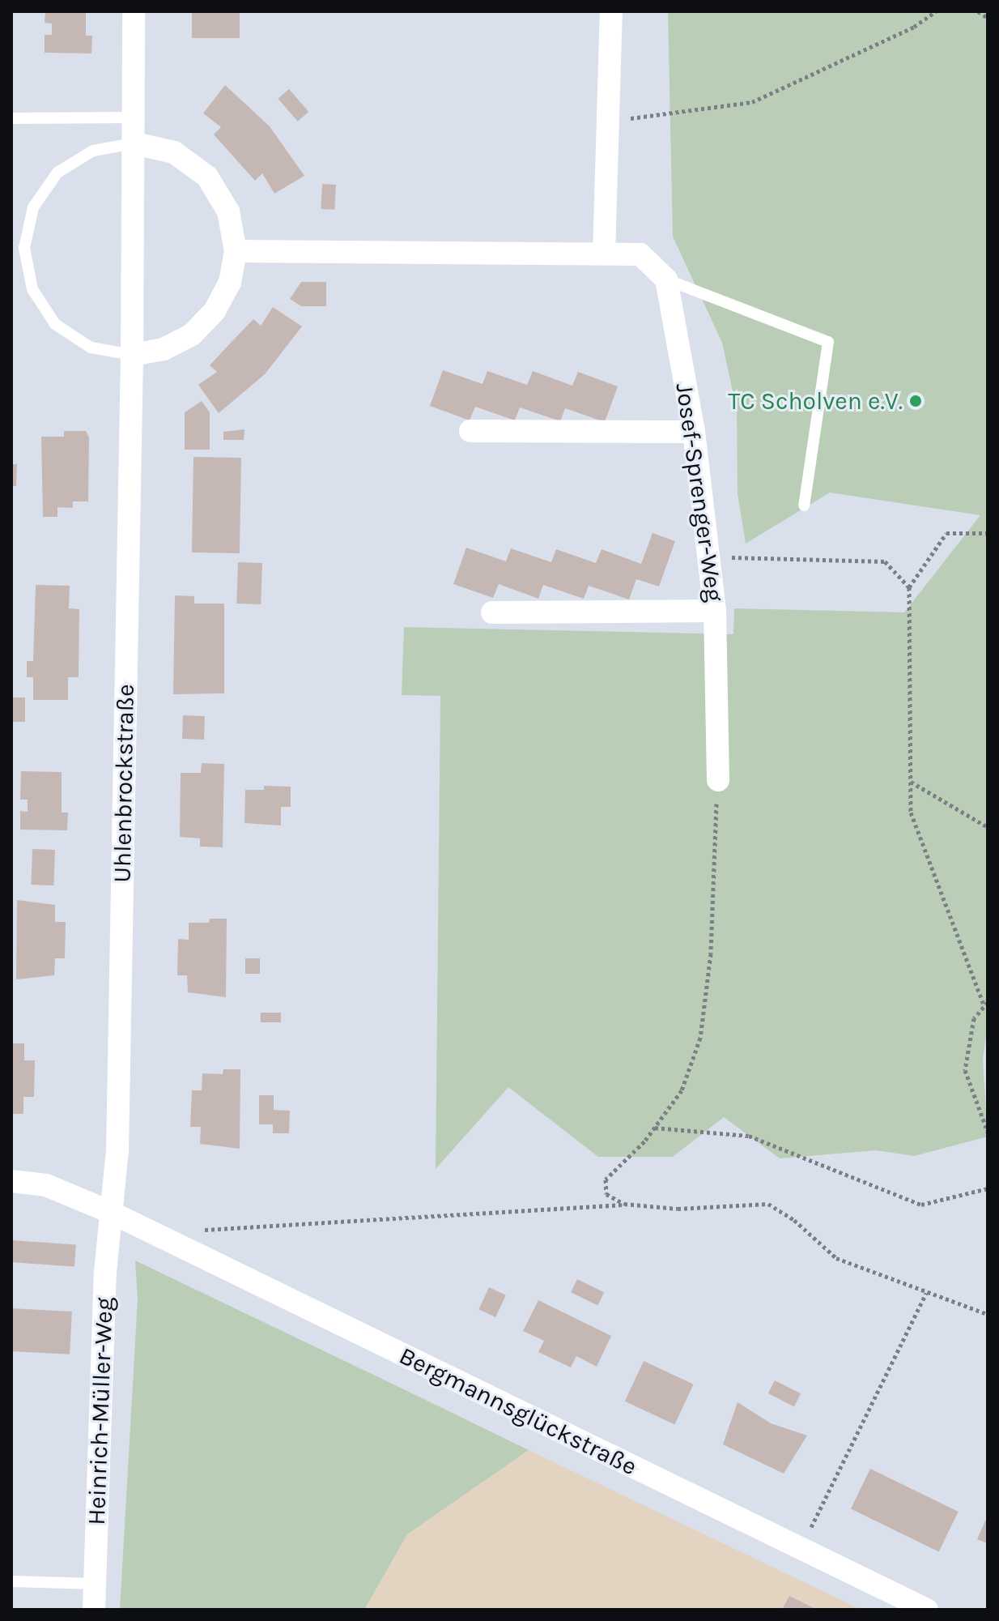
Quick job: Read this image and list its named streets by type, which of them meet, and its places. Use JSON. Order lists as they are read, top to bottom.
{
  "streets": {
    "street": [
      "Josef-Sprenger-Weg",
      "Uhlenbrockstraße",
      "Heinrich-Müller-Weg",
      "Bergmannsglückstraße"
    ]
  },
  "crossings": [
    ["Uhlenbrockstraße", "Heinrich-Müller-Weg"],
    ["Uhlenbrockstraße", "Bergmannsglückstraße"],
    ["Heinrich-Müller-Weg", "Bergmannsglückstraße"]
  ],
  "places": ["TC Scholven e.V."]
}
